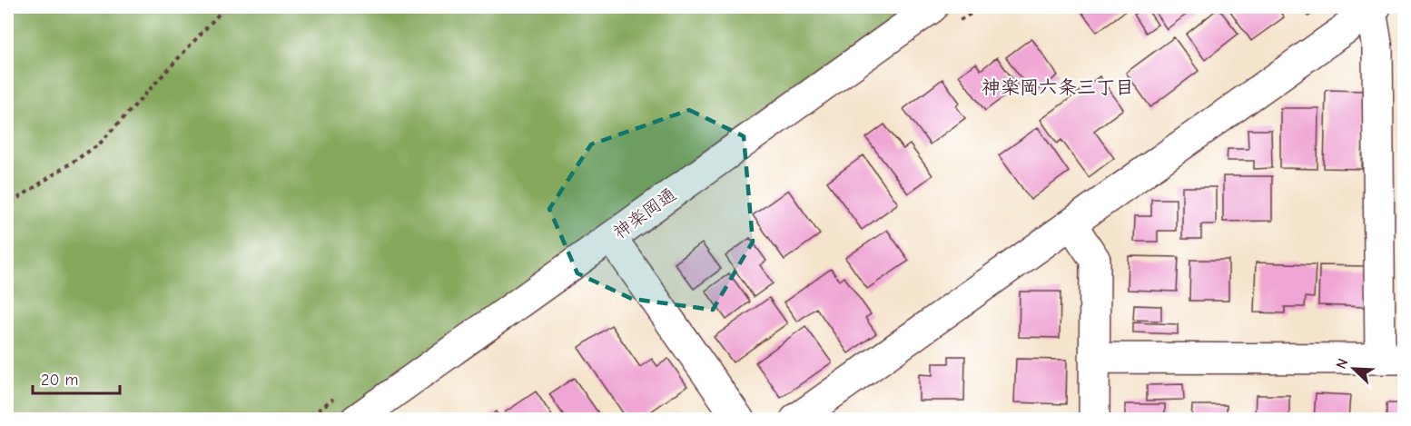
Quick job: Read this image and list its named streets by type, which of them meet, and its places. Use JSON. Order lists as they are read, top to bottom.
{
  "streets": {
    "street": ["神楽岡通"]
  },
  "districts": ["神楽岡六条三丁目"],
  "scale_bar": "20 m",
  "north": "top left"
}
